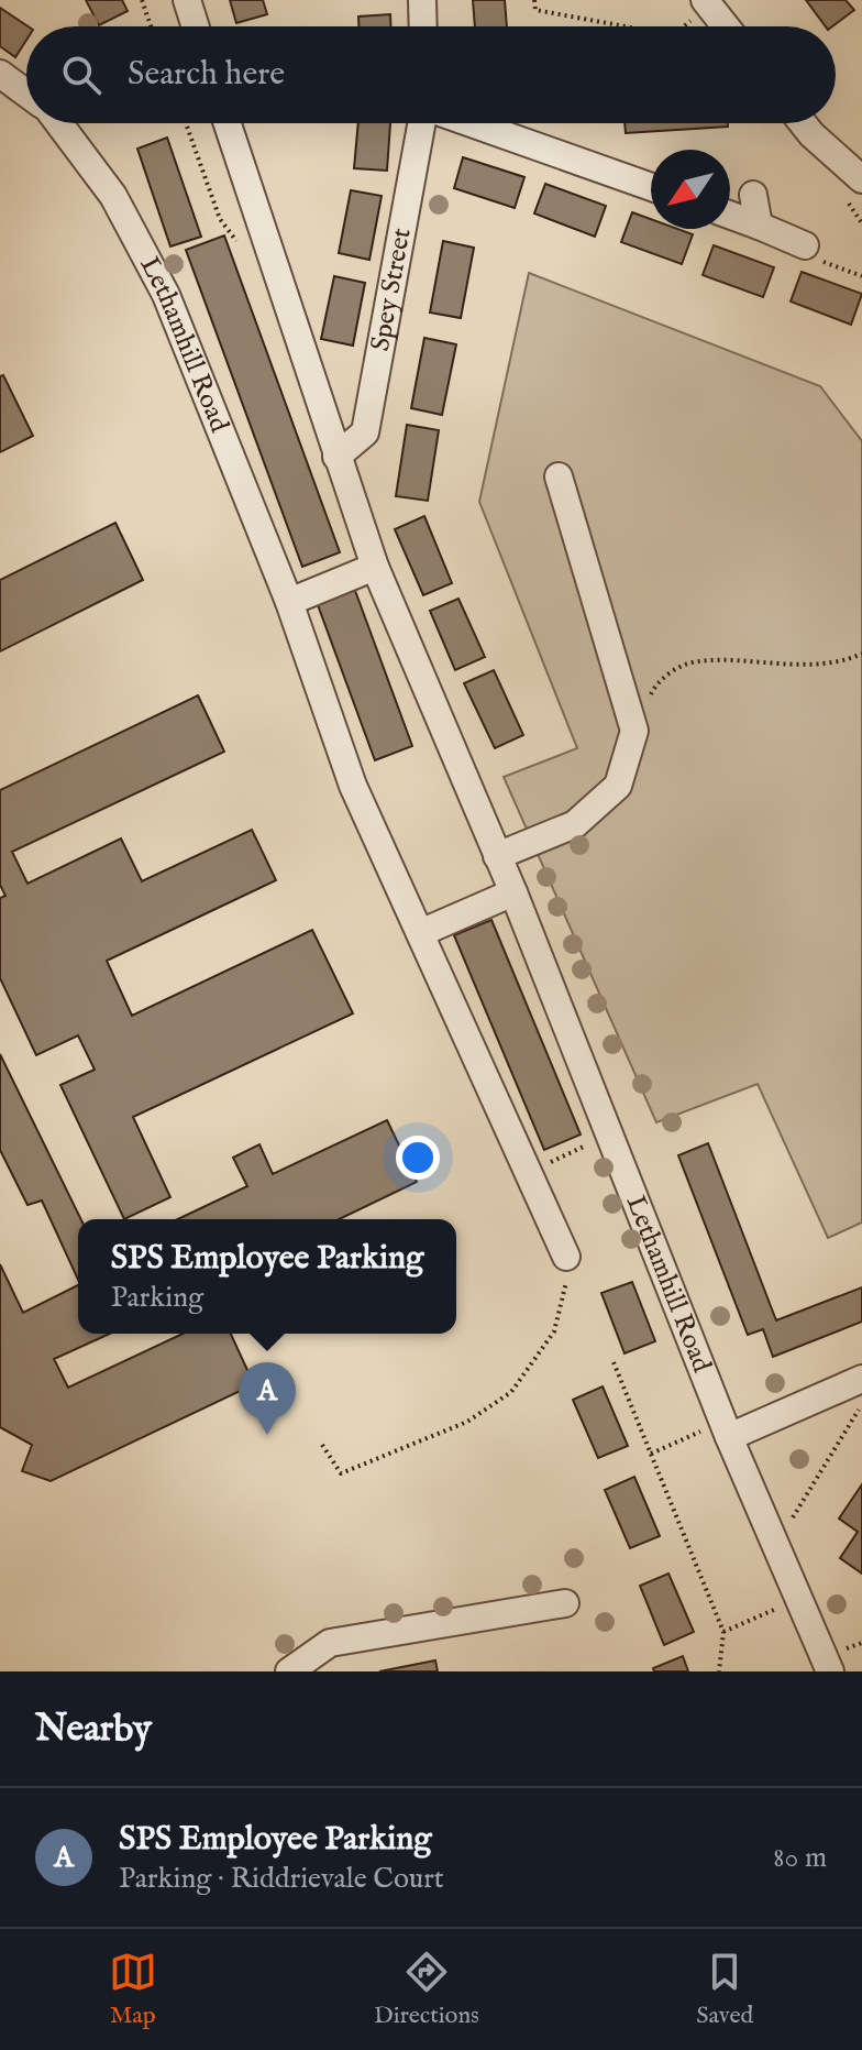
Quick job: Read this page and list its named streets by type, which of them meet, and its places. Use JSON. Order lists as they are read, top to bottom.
{
  "streets": {
    "street": ["Spey Street", "Lethamhill Road"]
  },
  "crossings": [
    ["Spey Street", "Lethamhill Road"]
  ],
  "north": "bottom left",
  "page": {
    "search": "Search here",
    "popup": ["SPS Employee Parking", "Parking"],
    "pins": "A",
    "heading": "Nearby",
    "list": [
      {
        "mark": "A",
        "name": "SPS Employee Parking",
        "note": "Parking · Riddrievale Court",
        "value": "80 m"
      }
    ],
    "nav": ["Map", "Directions", "Saved"]
  }
}
